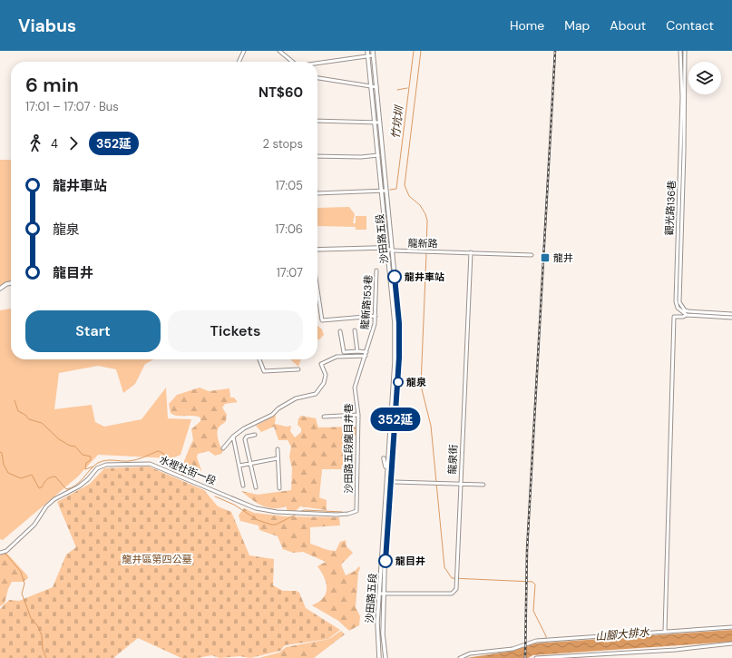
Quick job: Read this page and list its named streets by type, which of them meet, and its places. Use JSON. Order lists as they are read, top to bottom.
{
  "streets": {
    "street": [
      "觀光路136巷",
      "沙田路五段",
      "龍新路",
      "龍新路153巷",
      "沙田路五段龍目井巷",
      "龍泉街",
      "水裡社街一段"
    ]
  },
  "crossings": [
    ["沙田路五段", "龍新路"],
    ["沙田路五段", "龍泉街"],
    ["龍新路", "龍泉街"],
    ["龍新路153巷", "沙田路五段龍目井巷"],
    ["沙田路五段龍目井巷", "水裡社街一段"]
  ],
  "water": ["竹坑圳", "山腳大排水"],
  "parks": ["龍井區第四公墓"],
  "places": {
    "transit": ["龍井"],
    "other": ["龍井車站", "龍泉", "龍目井"]
  },
  "lines": ["bus line 352延"],
  "page": {
    "header": "Viabus",
    "nav": [
      "Home",
      "Map",
      "About",
      "Contact"
    ],
    "on_map": "352延",
    "heading": ["6 min", "17:01 – 17:07 · Bus", "NT$60"],
    "legs": ["4", "352延", "2 stops"],
    "list": [
      {
        "name": "龍井車站",
        "value": "17:05"
      },
      {
        "name": "龍泉",
        "value": "17:06"
      },
      {
        "name": "龍目井",
        "value": "17:07"
      }
    ],
    "buttons": ["Start", "Tickets"]
  }
}
